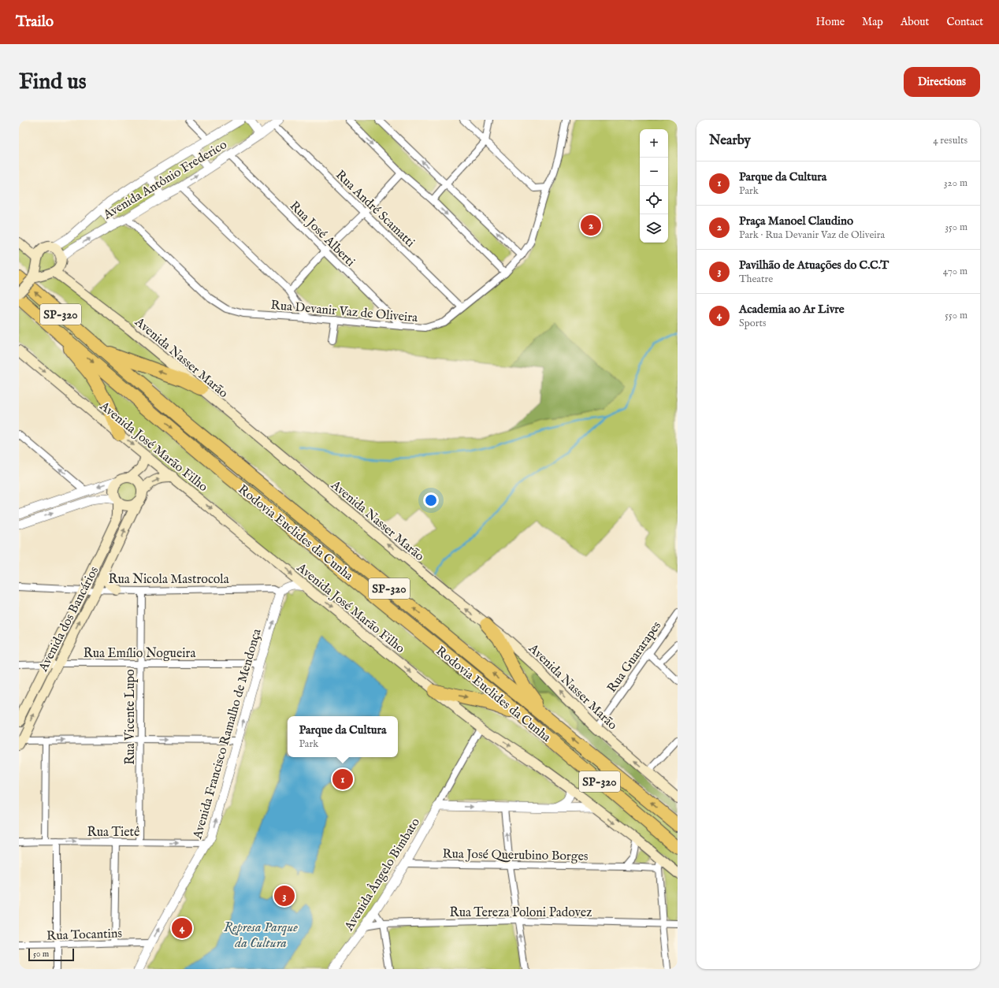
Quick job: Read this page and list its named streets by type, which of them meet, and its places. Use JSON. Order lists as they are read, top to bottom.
{
  "streets": {
    "highway": ["SP-320", "Rodovia Euclides da Cunha"],
    "main road": [
      "Avenida Antônio Frederico",
      "Avenida Nasser Marão",
      "Avenida José Marão Filho",
      "Avenida dos Bancários"
    ],
    "street": [
      "Rua André Scamatti",
      "Rua José Alberti",
      "Rua Devanir Vaz de Oliveira",
      "Rua Nicola Mastrocola",
      "Rua Emílio Nogueira",
      "Rua Guararapes",
      "Rua Vicente Lupo",
      "Avenida Francisco Ramalho de Mendonça",
      "Rua Tietê",
      "Rua José Querubino Borges",
      "Avenida Ângelo Bimbato",
      "Rua Tereza Poloni Padovez",
      "Rua Tocantins"
    ]
  },
  "crossings": [
    ["Avenida Antônio Frederico", "Rua André Scamatti"],
    ["Avenida Antônio Frederico", "Rua José Alberti"],
    ["Avenida Antônio Frederico", "Rua Devanir Vaz de Oliveira"],
    ["Avenida Antônio Frederico", "Avenida Nasser Marão"],
    ["Avenida Antônio Frederico", "Rodovia Euclides da Cunha"],
    ["Rua André Scamatti", "Rua Devanir Vaz de Oliveira"],
    ["Rua José Alberti", "Rua Devanir Vaz de Oliveira"],
    ["Avenida Nasser Marão", "Rua Guararapes"],
    ["Avenida José Marão Filho", "Rua José Querubino Borges"],
    ["Avenida José Marão Filho", "Avenida Ângelo Bimbato"],
    ["Rua Nicola Mastrocola", "Avenida dos Bancários"],
    ["Rua Nicola Mastrocola", "Rua Vicente Lupo"],
    ["Rua Nicola Mastrocola", "Avenida Francisco Ramalho de Mendonça"],
    ["Avenida dos Bancários", "Rua Emílio Nogueira"],
    ["Rua Emílio Nogueira", "Rua Vicente Lupo"],
    ["Rua Emílio Nogueira", "Avenida Francisco Ramalho de Mendonça"],
    ["Rua Vicente Lupo", "Rua Tietê"],
    ["Avenida Francisco Ramalho de Mendonça", "Rua Tietê"],
    ["Avenida Francisco Ramalho de Mendonça", "Rua Tocantins"],
    ["Rua José Querubino Borges", "Avenida Ângelo Bimbato"],
    ["Avenida Ângelo Bimbato", "Rua Tereza Poloni Padovez"]
  ],
  "one_way": [
    "Avenida Nasser Marão",
    "Avenida José Marão Filho",
    "Avenida Francisco Ramalho de Mendonça",
    "Rua Tietê"
  ],
  "water": ["Represa Parque da Cultura"],
  "scale_bar": "50 m",
  "page": {
    "header": "Trailo",
    "nav": [
      "Home",
      "Map",
      "About",
      "Contact"
    ],
    "buttons": "Directions",
    "title": "Find us",
    "heading": ["Nearby", "4 results"],
    "map_buttons": ["+", "−"],
    "list": [
      {
        "mark": "1",
        "name": "Parque da Cultura",
        "note": "Park",
        "value": "320 m"
      },
      {
        "mark": "2",
        "name": "Praça Manoel Claudino",
        "note": "Park · Rua Devanir Vaz de Oliveira",
        "value": "350 m"
      },
      {
        "mark": "3",
        "name": "Pavilhão de Atuações do C.C.T",
        "note": "Theatre",
        "value": "470 m"
      },
      {
        "mark": "4",
        "name": "Academia ao Ar Livre",
        "note": "Sports",
        "value": "550 m"
      }
    ],
    "pins": [
      "2",
      "1",
      "3",
      "4"
    ],
    "popup": ["Parque da Cultura", "Park"],
    "scale": "50 m"
  }
}
